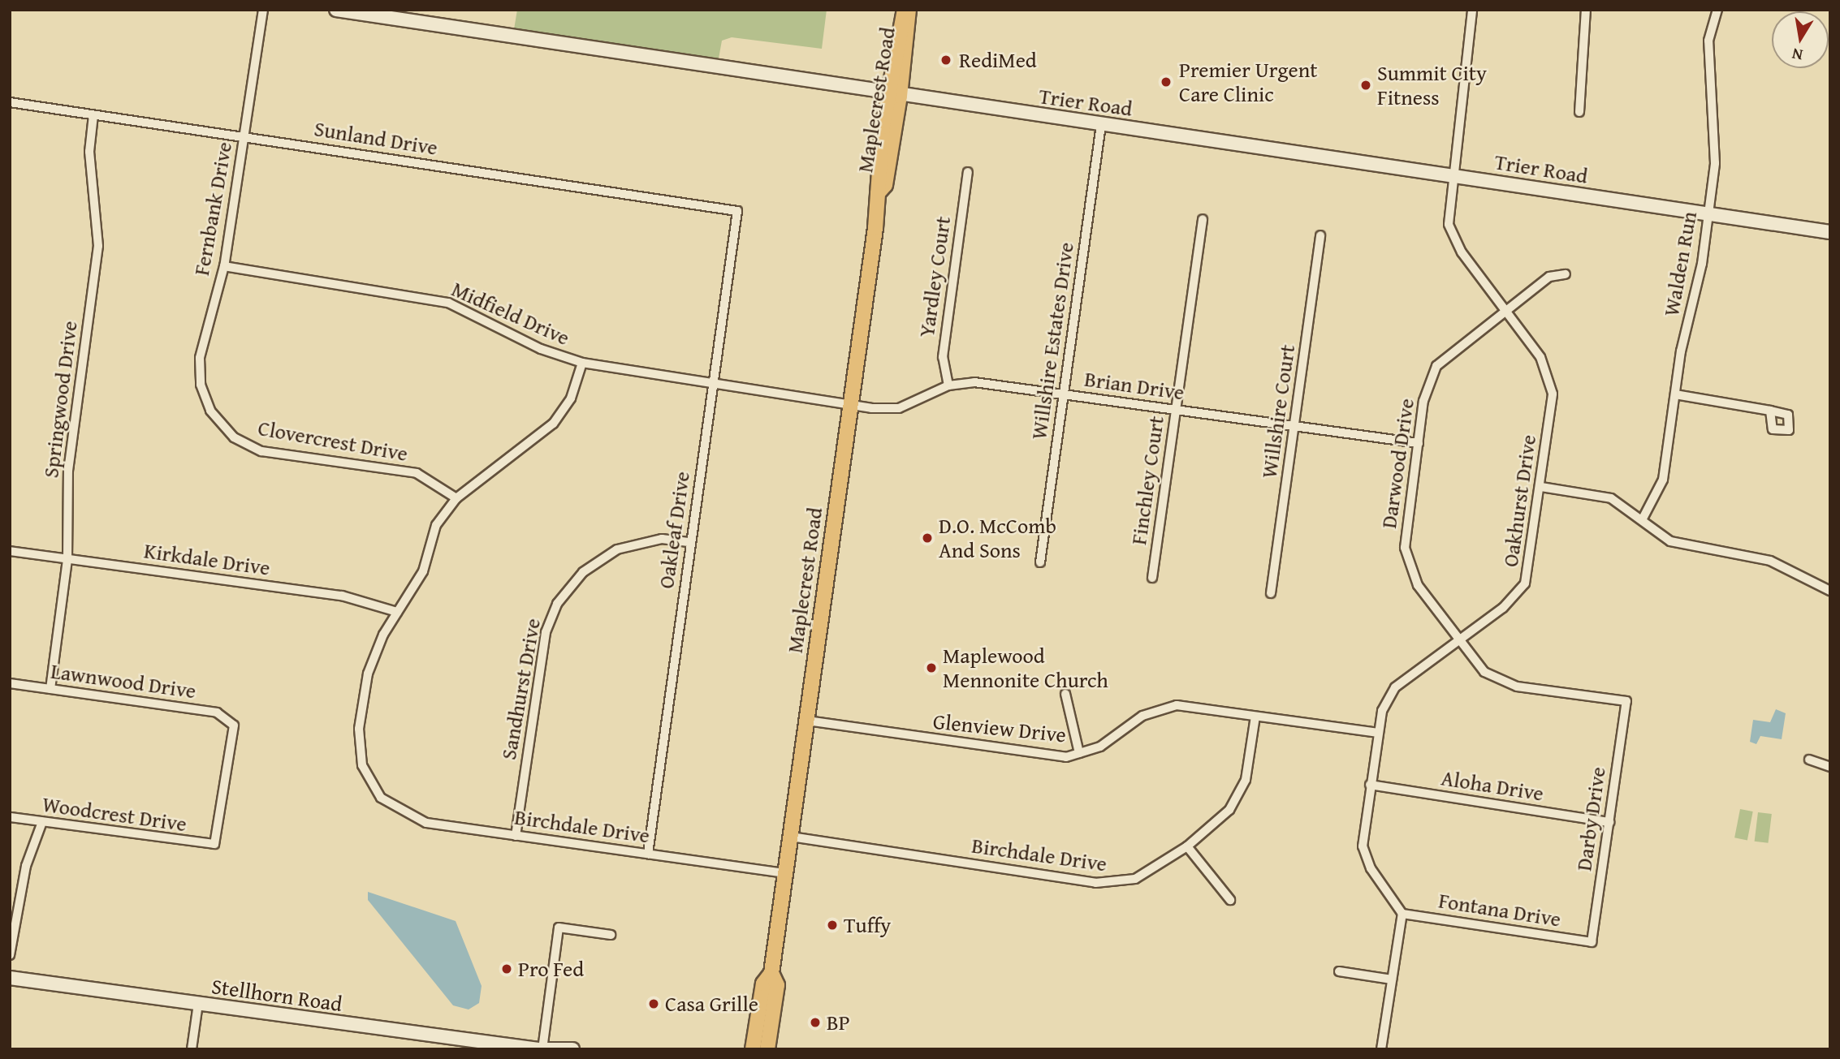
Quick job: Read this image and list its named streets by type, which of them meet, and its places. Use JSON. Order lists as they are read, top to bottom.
{
  "streets": {
    "main road": ["Maplecrest Road"],
    "street": [
      "Trier Road",
      "Sunland Drive",
      "Fernbank Drive",
      "Walden Run",
      "Yardley Court",
      "Midfield Drive",
      "Willshire Estates Drive",
      "Brian Drive",
      "Springwood Drive",
      "Willshire Court",
      "Clovercrest Drive",
      "Darwood Drive",
      "Finchley Court",
      "Oakhurst Drive",
      "Oakleaf Drive",
      "Kirkdale Drive",
      "Lawnwood Drive",
      "Sandhurst Drive",
      "Glenview Drive",
      "Aloha Drive",
      "Woodcrest Drive",
      "Darby Drive",
      "Birchdale Drive",
      "Fontana Drive",
      "Stellhorn Road"
    ]
  },
  "crossings": [
    ["Maplecrest Road", "Trier Road"],
    ["Maplecrest Road", "Midfield Drive"],
    ["Maplecrest Road", "Brian Drive"],
    ["Maplecrest Road", "Glenview Drive"],
    ["Maplecrest Road", "Birchdale Drive"],
    ["Trier Road", "Walden Run"],
    ["Trier Road", "Willshire Estates Drive"],
    ["Trier Road", "Oakhurst Drive"],
    ["Sunland Drive", "Fernbank Drive"],
    ["Sunland Drive", "Springwood Drive"],
    ["Sunland Drive", "Oakleaf Drive"],
    ["Fernbank Drive", "Midfield Drive"],
    ["Fernbank Drive", "Clovercrest Drive"],
    ["Yardley Court", "Brian Drive"],
    ["Midfield Drive", "Brian Drive"],
    ["Midfield Drive", "Oakleaf Drive"],
    ["Willshire Estates Drive", "Brian Drive"],
    ["Brian Drive", "Willshire Court"],
    ["Brian Drive", "Darwood Drive"],
    ["Brian Drive", "Finchley Court"],
    ["Springwood Drive", "Kirkdale Drive"],
    ["Springwood Drive", "Lawnwood Drive"],
    ["Darwood Drive", "Oakhurst Drive"],
    ["Darwood Drive", "Darby Drive"],
    ["Oakhurst Drive", "Glenview Drive"],
    ["Oakhurst Drive", "Aloha Drive"],
    ["Oakhurst Drive", "Fontana Drive"],
    ["Oakleaf Drive", "Sandhurst Drive"],
    ["Oakleaf Drive", "Birchdale Drive"],
    ["Kirkdale Drive", "Birchdale Drive"],
    ["Lawnwood Drive", "Woodcrest Drive"],
    ["Sandhurst Drive", "Birchdale Drive"],
    ["Glenview Drive", "Birchdale Drive"],
    ["Aloha Drive", "Darby Drive"],
    ["Darby Drive", "Fontana Drive"]
  ],
  "places": [
    "RediMed",
    "Premier Urgent Care Clinic",
    "Summit City Fitness",
    "D.O. McComb And Sons",
    "Maplewood Mennonite Church",
    "Tuffy",
    "Pro Fed",
    "Casa Grille",
    "BP"
  ],
  "north": "bottom"
}
